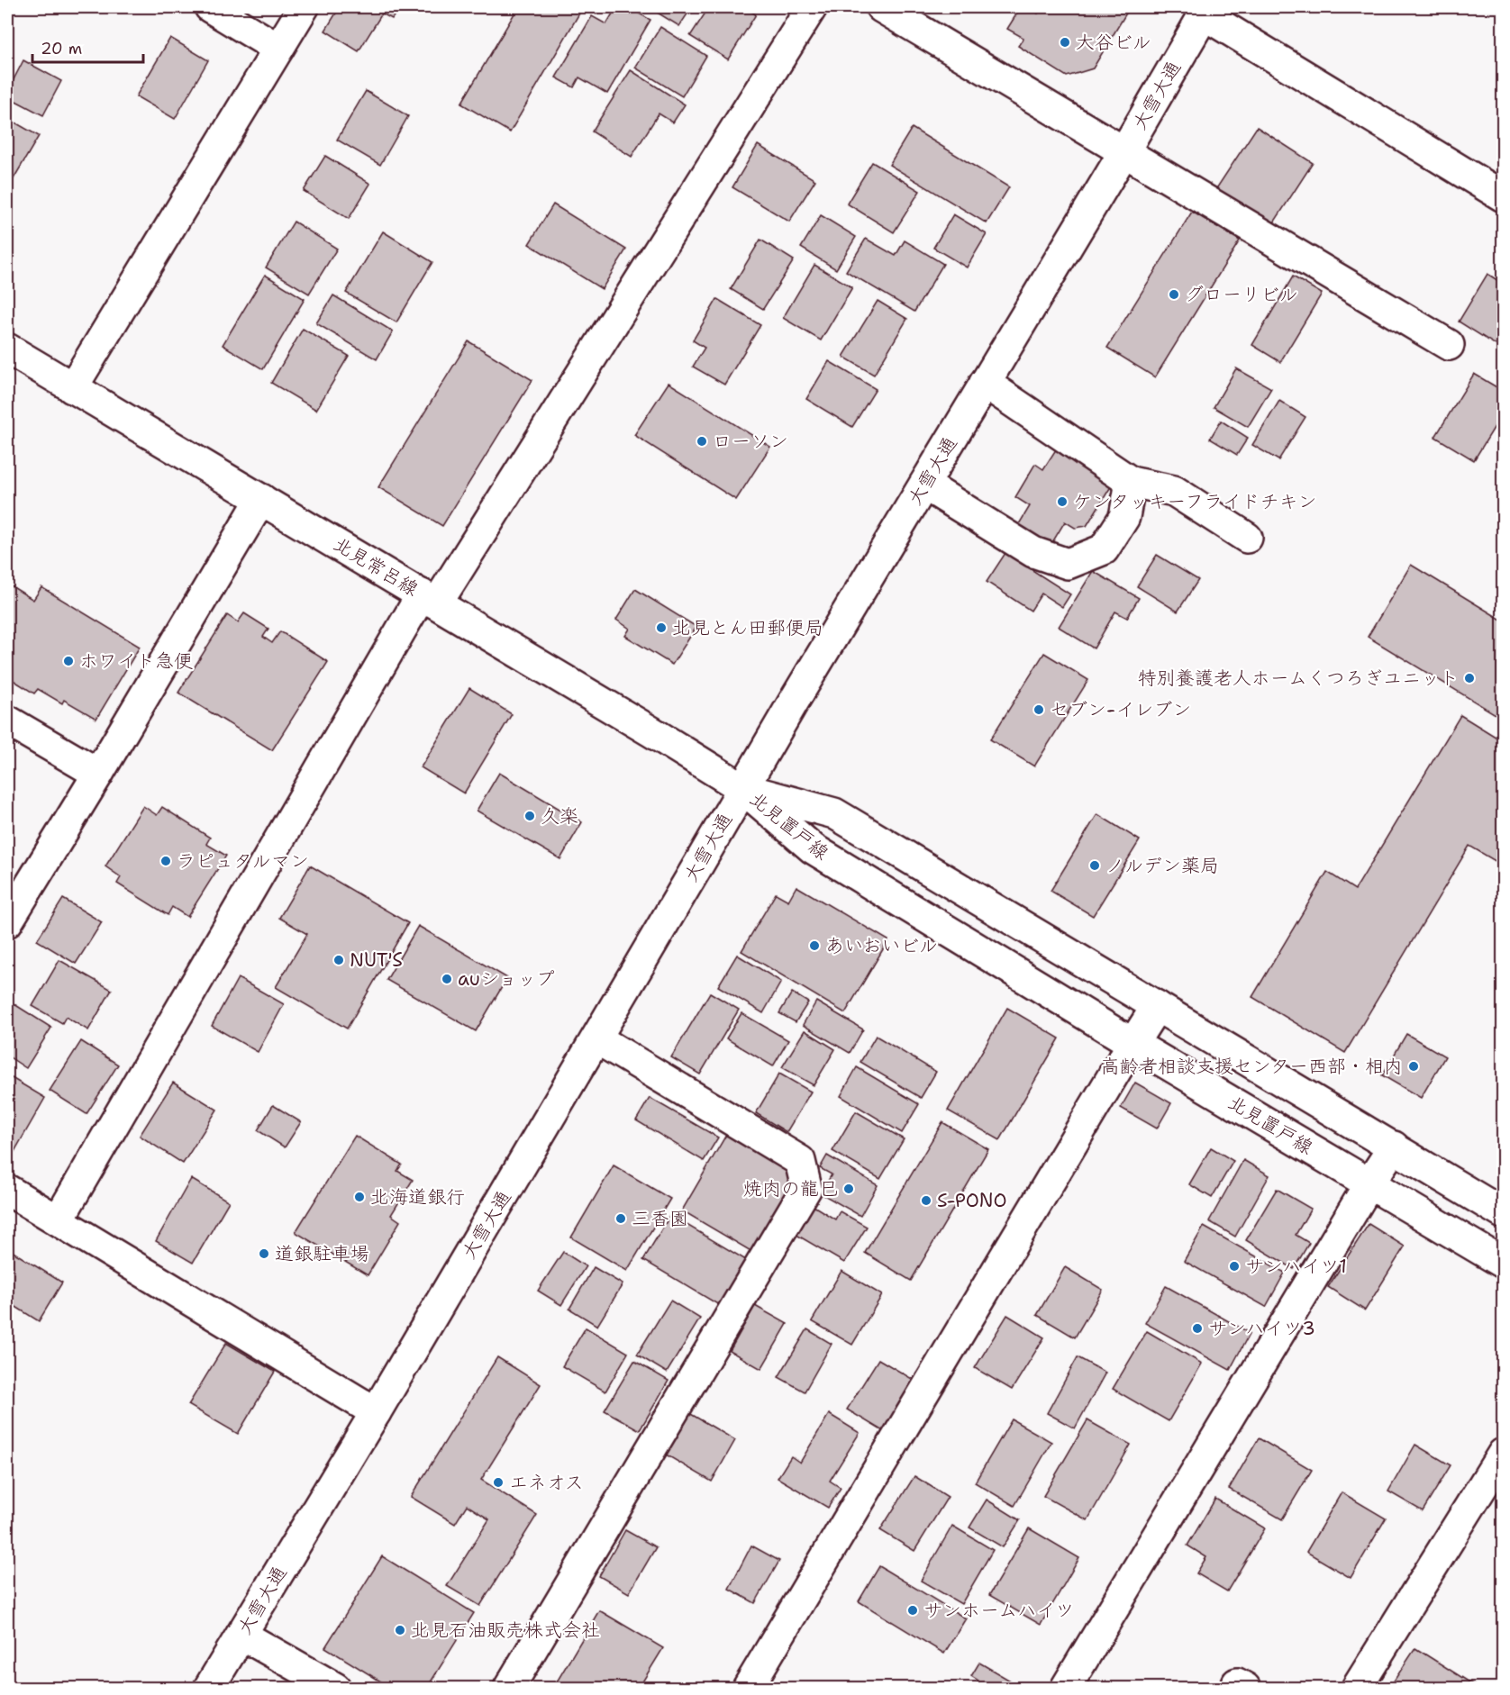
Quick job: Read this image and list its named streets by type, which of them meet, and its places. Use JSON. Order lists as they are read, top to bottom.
{
  "streets": {
    "main road": ["大雪大通", "北見常呂線", "北見置戸線"]
  },
  "crossings": [
    ["大雪大通", "北見常呂線"],
    ["大雪大通", "北見置戸線"],
    ["北見常呂線", "北見置戸線"]
  ],
  "places": [
    "大谷ビル",
    "グローリビル",
    "ローソン",
    "ケンタッキーフライドチキン",
    "北見とん田郵便局",
    "ホワイト急便",
    "特別養護老人ホームくつろぎユニット",
    "セブン-イレブン",
    "久楽",
    "ラピュタルマン",
    "ノルデン薬局",
    "あいおいビル",
    "NUT'S",
    "auショップ",
    "高齢者相談支援センター西部・相内",
    "焼肉の龍巳",
    "北海道銀行",
    "S-PONO",
    "三香園",
    "道銀駐車場",
    "サンハイツ1",
    "サンハイツ3",
    "エネオス",
    "サンホームハイツ",
    "北見石油販売株式会社"
  ],
  "scale_bar": "20 m"
}
